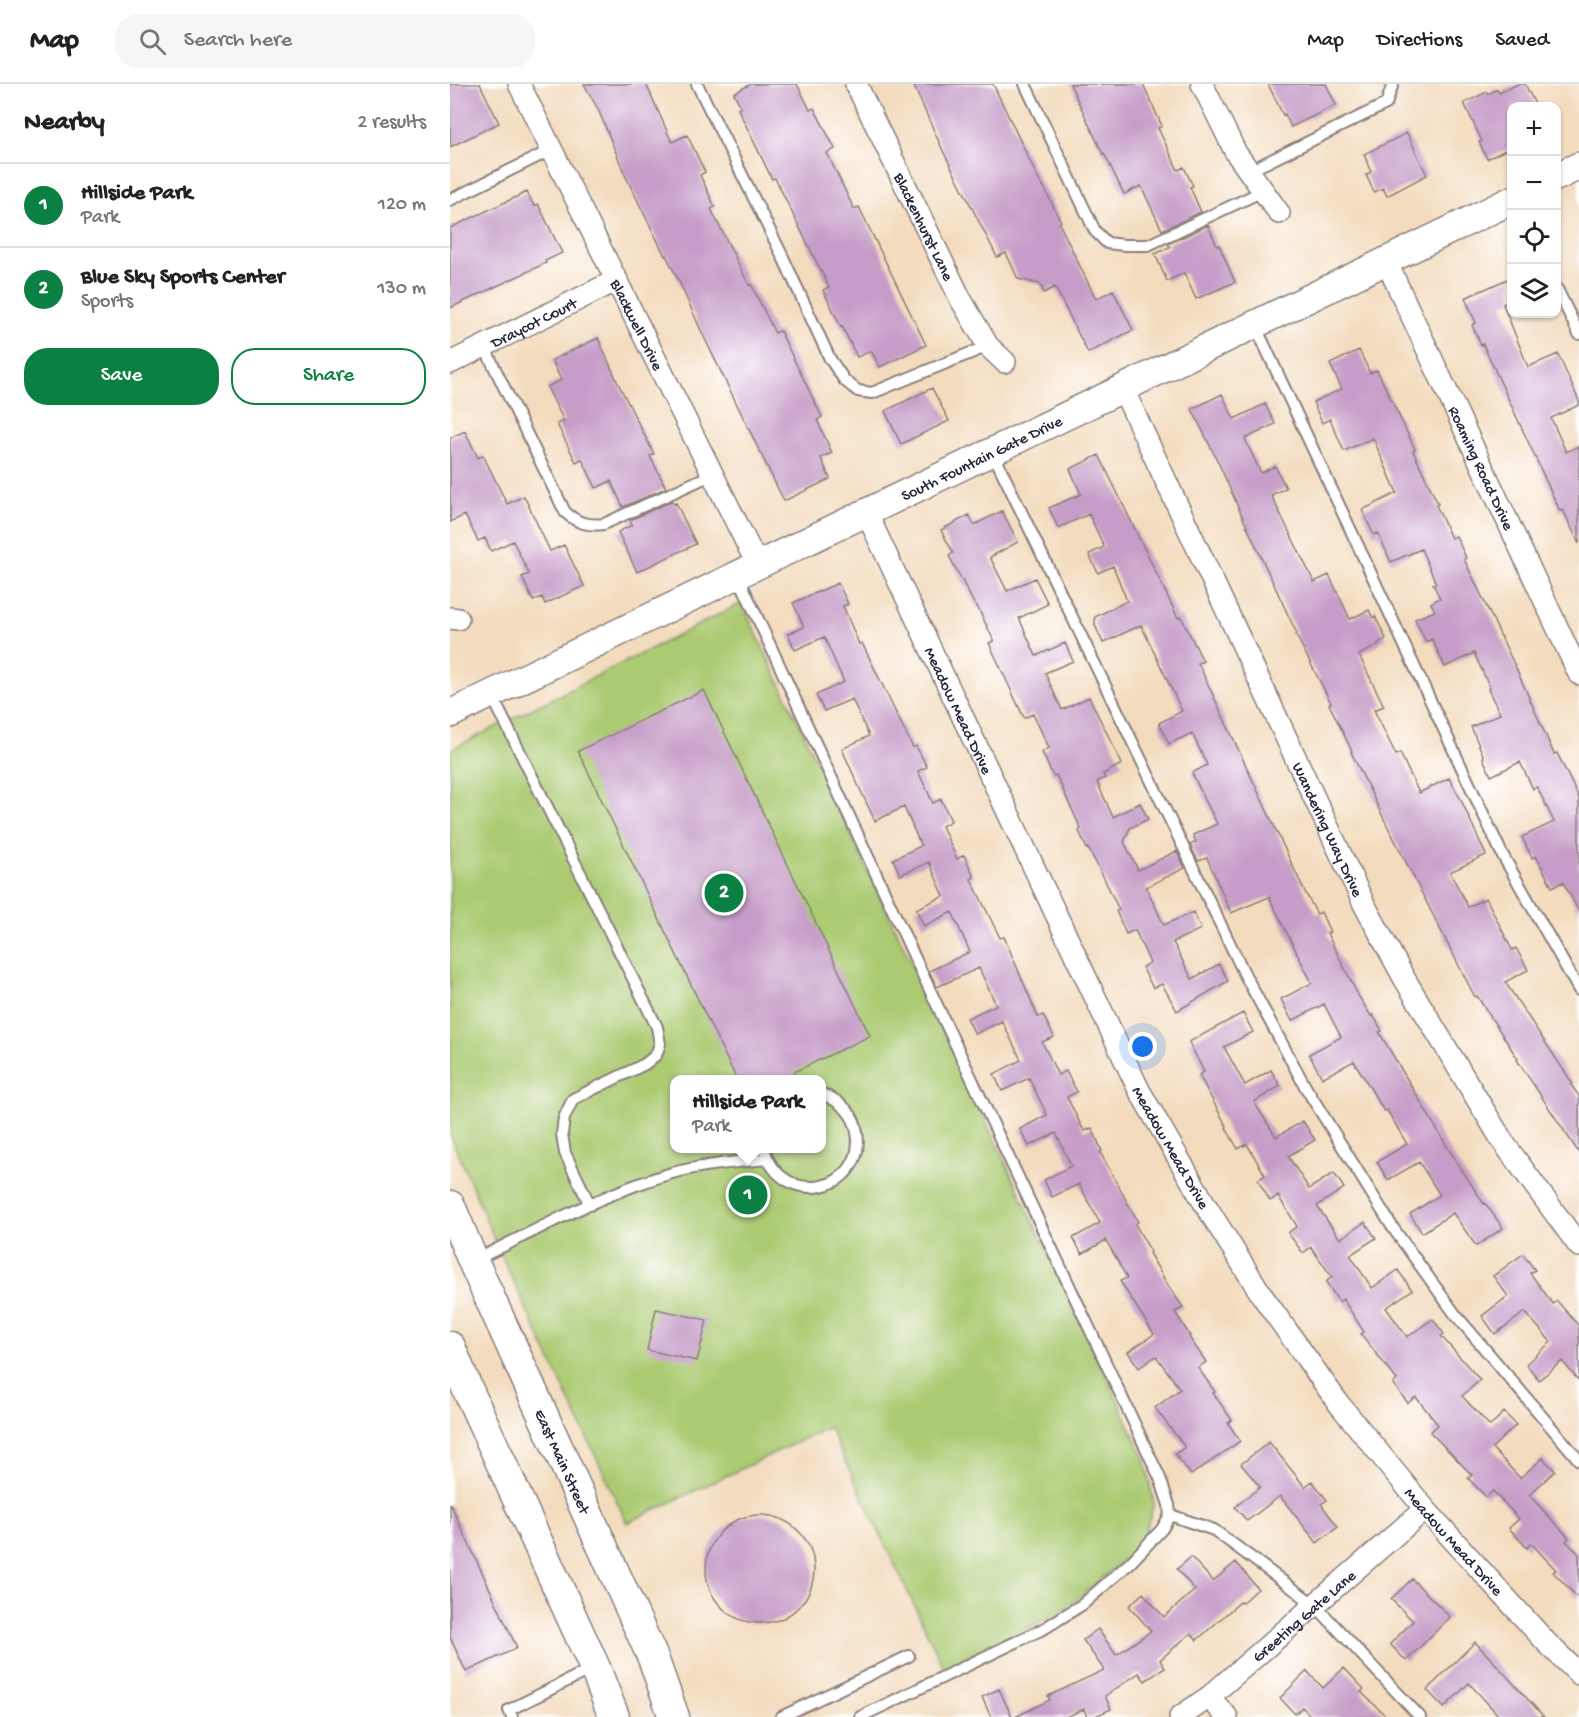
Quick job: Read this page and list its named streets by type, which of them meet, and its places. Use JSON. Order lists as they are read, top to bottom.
{
  "streets": {
    "main road": ["East Main Street"],
    "street": [
      "Blackenhurst Lane",
      "Draycot Court",
      "Blackwell Drive",
      "South Fountain Gate Drive",
      "Roaming Road Drive",
      "Meadow Mead Drive",
      "Wandering Way Drive",
      "Greeting Gate Lane"
    ]
  },
  "crossings": [
    ["Draycot Court", "Blackwell Drive"],
    ["Blackwell Drive", "South Fountain Gate Drive"],
    ["South Fountain Gate Drive", "Roaming Road Drive"],
    ["South Fountain Gate Drive", "Meadow Mead Drive"],
    ["South Fountain Gate Drive", "Wandering Way Drive"],
    ["Meadow Mead Drive", "Greeting Gate Lane"]
  ],
  "page": {
    "header": "Map",
    "search": "Search here",
    "nav": ["Map", "Directions", "Saved"],
    "heading": ["Nearby", "2 results"],
    "map_buttons": ["+", "−"],
    "list": [
      {
        "mark": "1",
        "name": "Hillside Park",
        "note": "Park",
        "value": "120 m"
      },
      {
        "mark": "2",
        "name": "Blue Sky Sports Center",
        "note": "Sports",
        "value": "130 m"
      }
    ],
    "buttons": ["Save", "Share"],
    "pins": ["2", "1"],
    "popup": ["Hillside Park", "Park"]
  }
}
